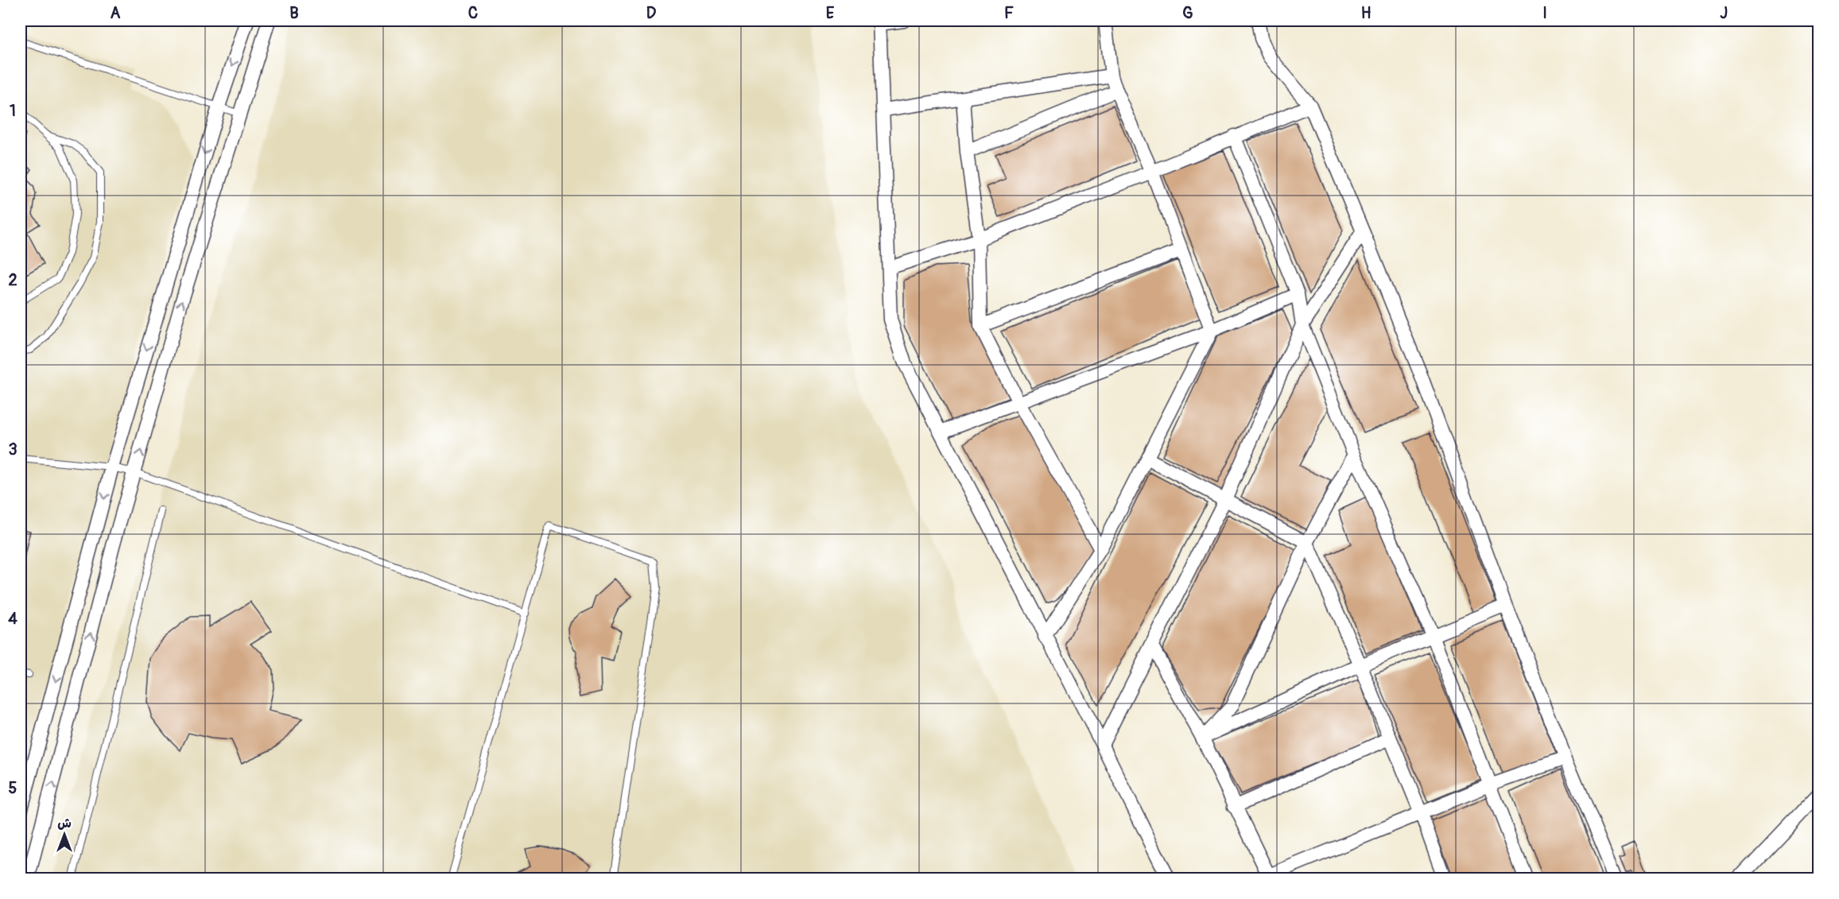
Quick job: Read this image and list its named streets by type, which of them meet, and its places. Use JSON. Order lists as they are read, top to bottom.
{
  "north": "top",
  "grid": {
    "columns": [
      "A",
      "B",
      "C",
      "D",
      "E",
      "F",
      "G",
      "H",
      "I",
      "J"
    ],
    "rows": [
      "1",
      "2",
      "3",
      "4",
      "5"
    ]
  }
}
